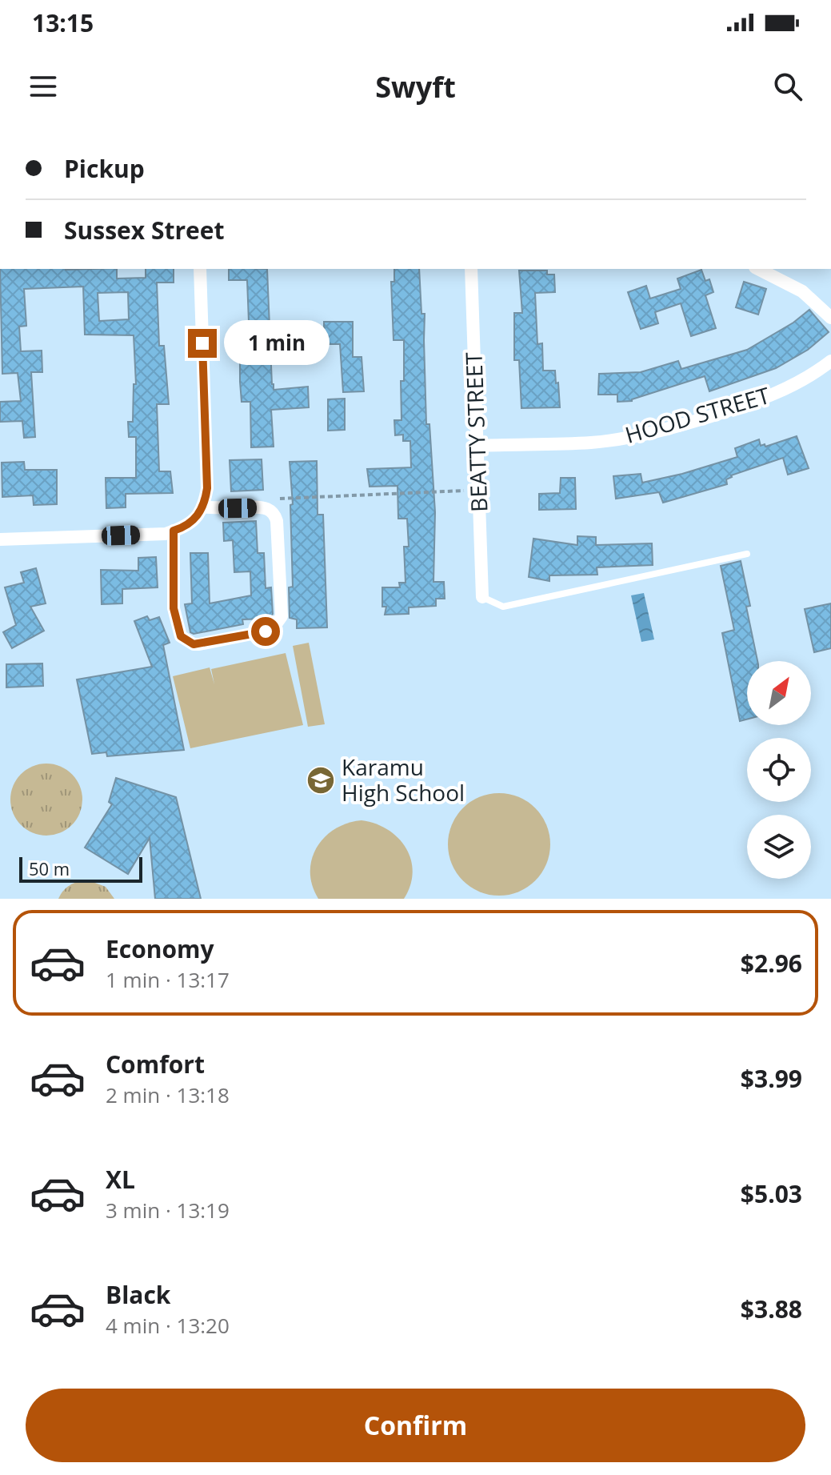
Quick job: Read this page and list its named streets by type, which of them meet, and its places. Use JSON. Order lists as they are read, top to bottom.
{
  "streets": {
    "street": ["HOOD STREET", "BEATTY STREET"]
  },
  "crossings": [
    ["HOOD STREET", "BEATTY STREET"]
  ],
  "places": {
    "school or university": ["Karamu High School"]
  },
  "scale_bar": "50 m",
  "north": "top right",
  "page": {
    "status": "13:15",
    "header": "Swyft",
    "banner": ["Pickup", "Sussex Street"],
    "bubble": "1 min",
    "scale": "50 m",
    "list": [
      {
        "name": "Economy",
        "note": "1 min · 13:17",
        "value": "$2.96"
      },
      {
        "name": "Comfort",
        "note": "2 min · 13:18",
        "value": "$3.99"
      },
      {
        "name": "XL",
        "note": "3 min · 13:19",
        "value": "$5.03"
      },
      {
        "name": "Black",
        "note": "4 min · 13:20",
        "value": "$3.88"
      }
    ],
    "buttons": "Confirm"
  }
}
